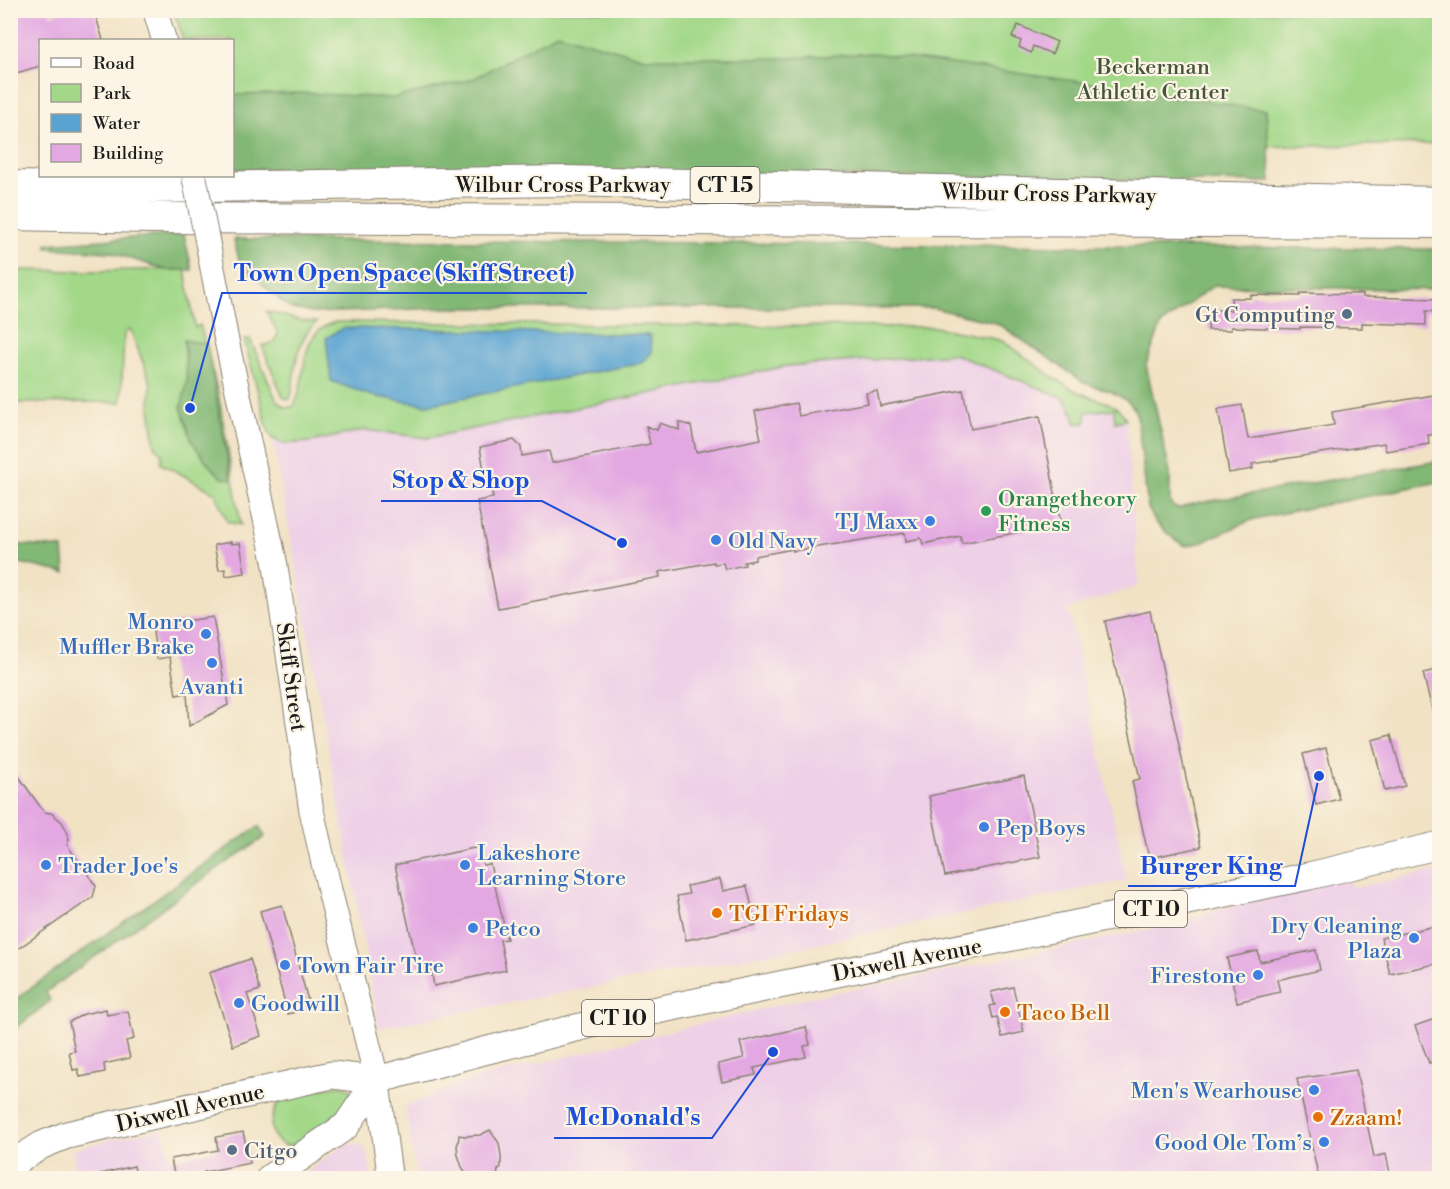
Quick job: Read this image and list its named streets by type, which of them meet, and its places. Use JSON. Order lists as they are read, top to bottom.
{
  "streets": {
    "highway": ["Wilbur Cross Parkway", "CT 15"],
    "main road": ["Skiff Street", "CT 10", "Dixwell Avenue"]
  },
  "crossings": [
    ["Skiff Street", "Dixwell Avenue"]
  ],
  "parks": ["Beckerman Athletic Center"],
  "places": [
    "Gt Computing",
    "Town Open Space (Skiff Street)",
    "Orangetheory Fitness",
    "TJ Maxx",
    "Old Navy",
    "Stop & Shop",
    "Monro Muffler Brake",
    "Avanti",
    "Burger King",
    "Pep Boys",
    "Trader Joe's",
    "Lakeshore Learning Store",
    "TGI Fridays",
    "Petco",
    "Dry Cleaning Plaza",
    "Town Fair Tire",
    "Firestone",
    "Goodwill",
    "Taco Bell",
    "McDonald's",
    "Men's Wearhouse",
    "Zzaam!",
    "Good Ole Tom’s",
    "Citgo"
  ],
  "legend": [
    "Road",
    "Park",
    "Water",
    "Building"
  ]
}
